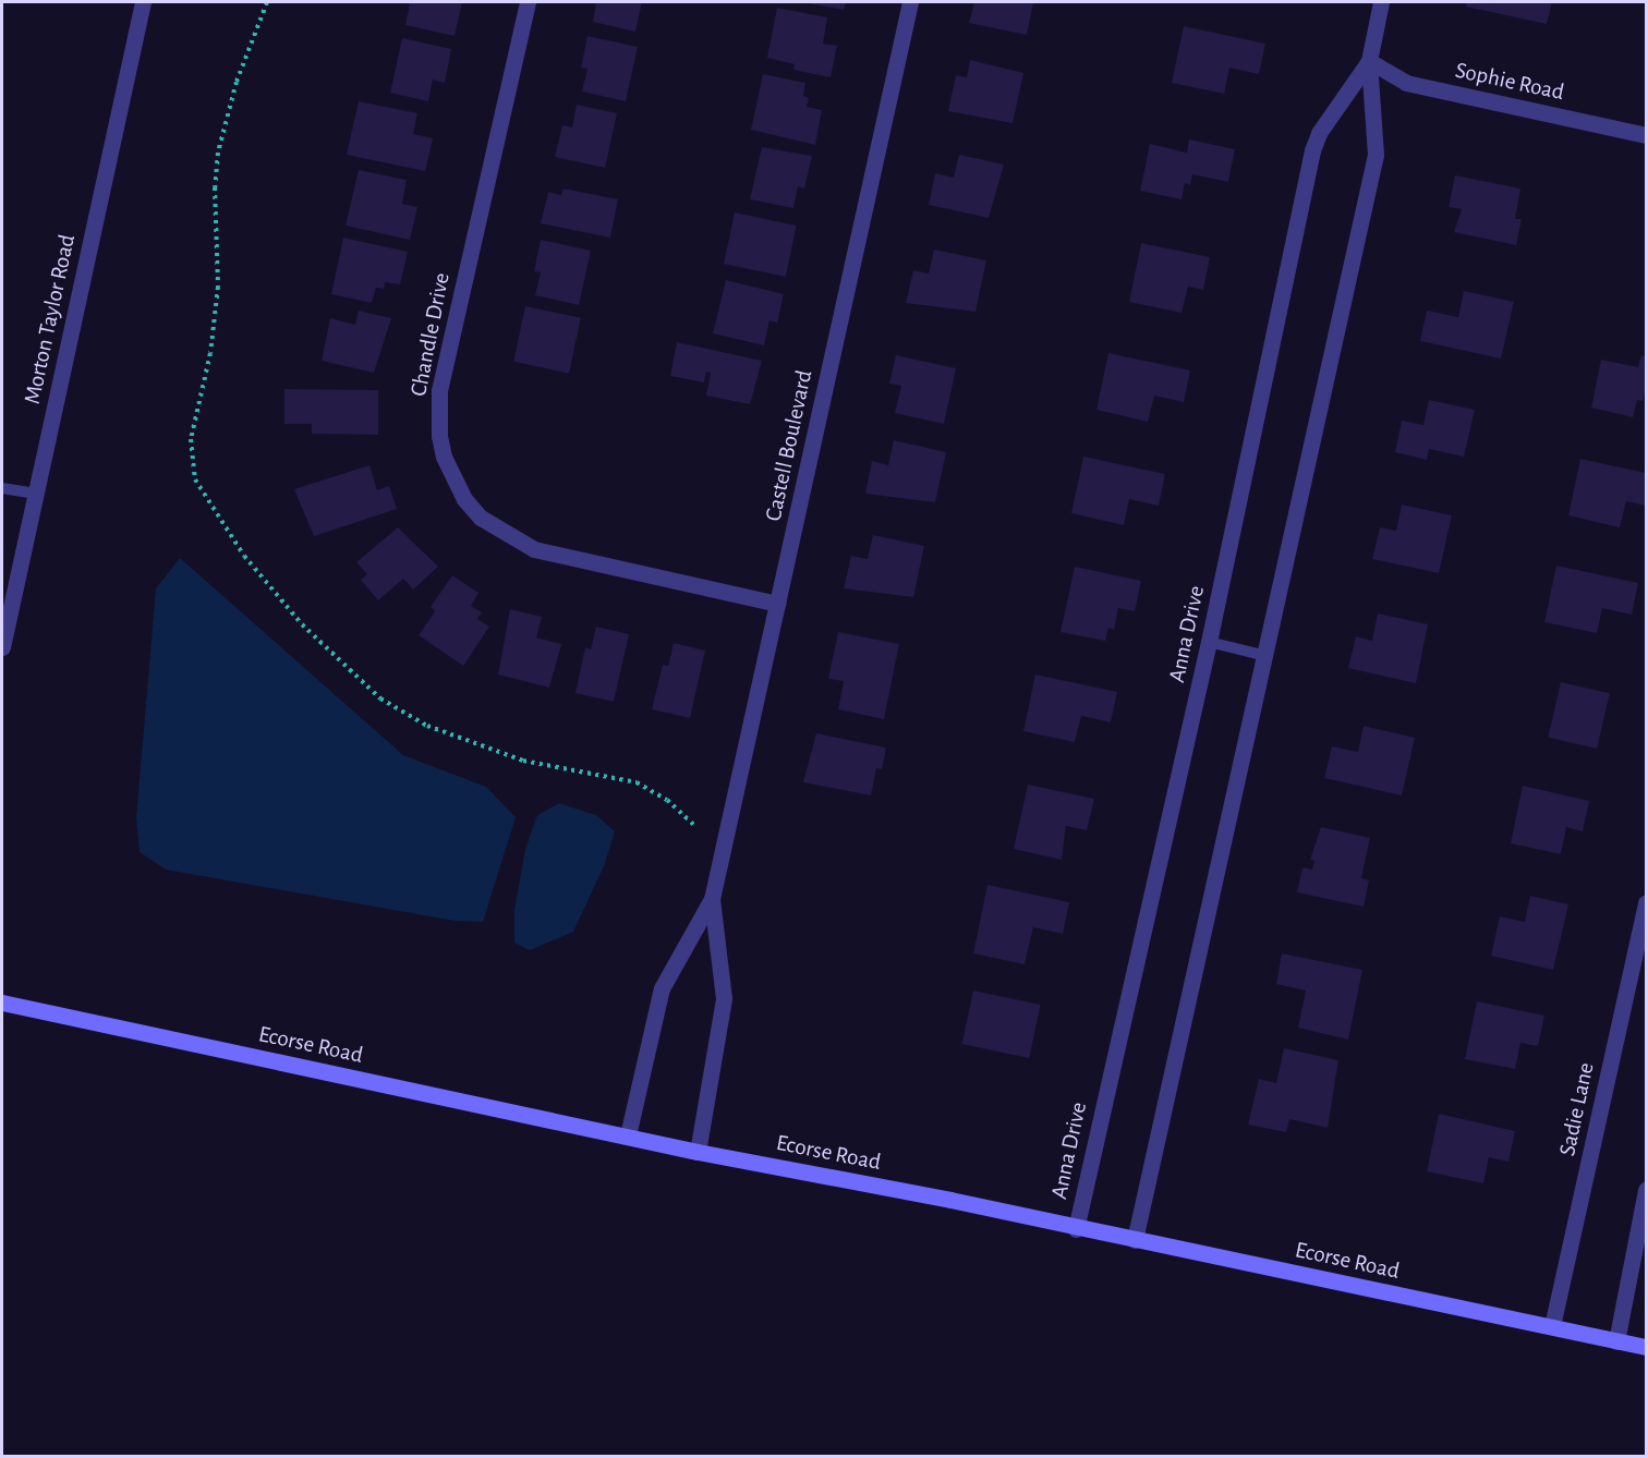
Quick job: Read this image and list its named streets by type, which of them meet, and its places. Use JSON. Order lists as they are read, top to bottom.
{
  "streets": {
    "main road": ["Ecorse Road"],
    "street": [
      "Sophie Road",
      "Morton Taylor Road",
      "Chandle Drive",
      "Castell Boulevard",
      "Anna Drive",
      "Sadie Lane"
    ]
  },
  "crossings": [
    ["Sophie Road", "Anna Drive"],
    ["Chandle Drive", "Castell Boulevard"],
    ["Castell Boulevard", "Ecorse Road"],
    ["Anna Drive", "Ecorse Road"],
    ["Ecorse Road", "Sadie Lane"]
  ]
}
